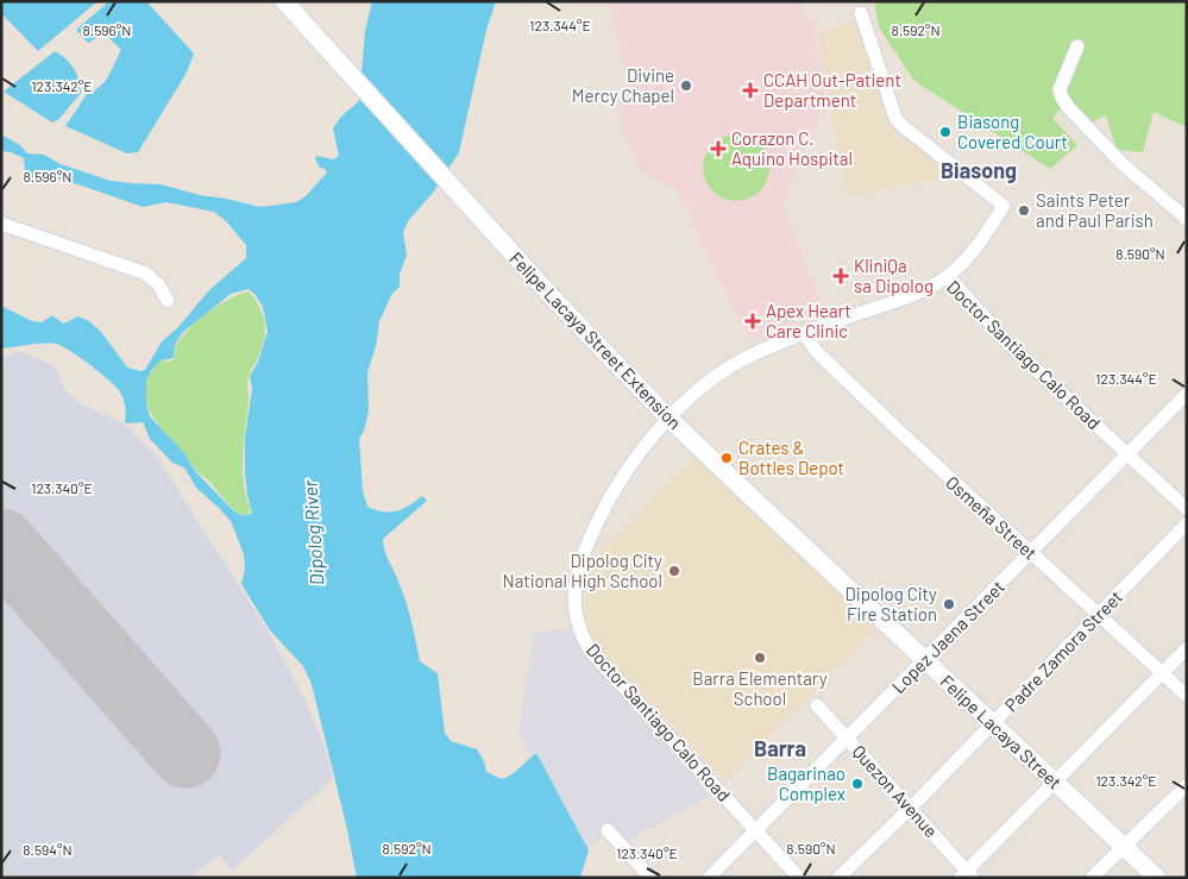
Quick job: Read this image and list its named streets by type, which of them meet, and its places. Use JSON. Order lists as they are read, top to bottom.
{
  "streets": {
    "main road": ["Felipe Lacaya Street Extension", "Felipe Lacaya Street"],
    "street": [
      "Doctor Santiago Calo Road",
      "Osmeña Street",
      "Lopez Jaena Street",
      "Padre Zamora Street",
      "Quezon Avenue"
    ]
  },
  "crossings": [
    ["Felipe Lacaya Street Extension", "Doctor Santiago Calo Road"],
    ["Felipe Lacaya Street Extension", "Lopez Jaena Street"],
    ["Felipe Lacaya Street Extension", "Felipe Lacaya Street"],
    ["Doctor Santiago Calo Road", "Osmeña Street"],
    ["Doctor Santiago Calo Road", "Lopez Jaena Street"],
    ["Osmeña Street", "Lopez Jaena Street"],
    ["Osmeña Street", "Padre Zamora Street"],
    ["Lopez Jaena Street", "Felipe Lacaya Street"],
    ["Lopez Jaena Street", "Quezon Avenue"],
    ["Padre Zamora Street", "Felipe Lacaya Street"],
    ["Padre Zamora Street", "Quezon Avenue"]
  ],
  "districts": ["Biasong", "Barra"],
  "water": ["Dipolog River"],
  "places": {
    "other": [
      "Divine Mercy Chapel",
      "Biasong Covered Court",
      "Saints Peter and Paul Parish",
      "Crates & Bottles Depot",
      "Dipolog City National High School",
      "Dipolog City Fire Station",
      "Barra Elementary School",
      "Bagarinao Complex"
    ],
    "health": [
      "CCAH Out-Patient Department",
      "Corazon C. Aquino Hospital",
      "KliniQa sa Dipolog",
      "Apex Heart Care Clinic"
    ]
  },
  "coordinates": [
    "123.344°E",
    "8.596°N",
    "8.592°N",
    "123.342°E",
    "8.590°N",
    "123.340°E",
    "8.594°N"
  ]
}
